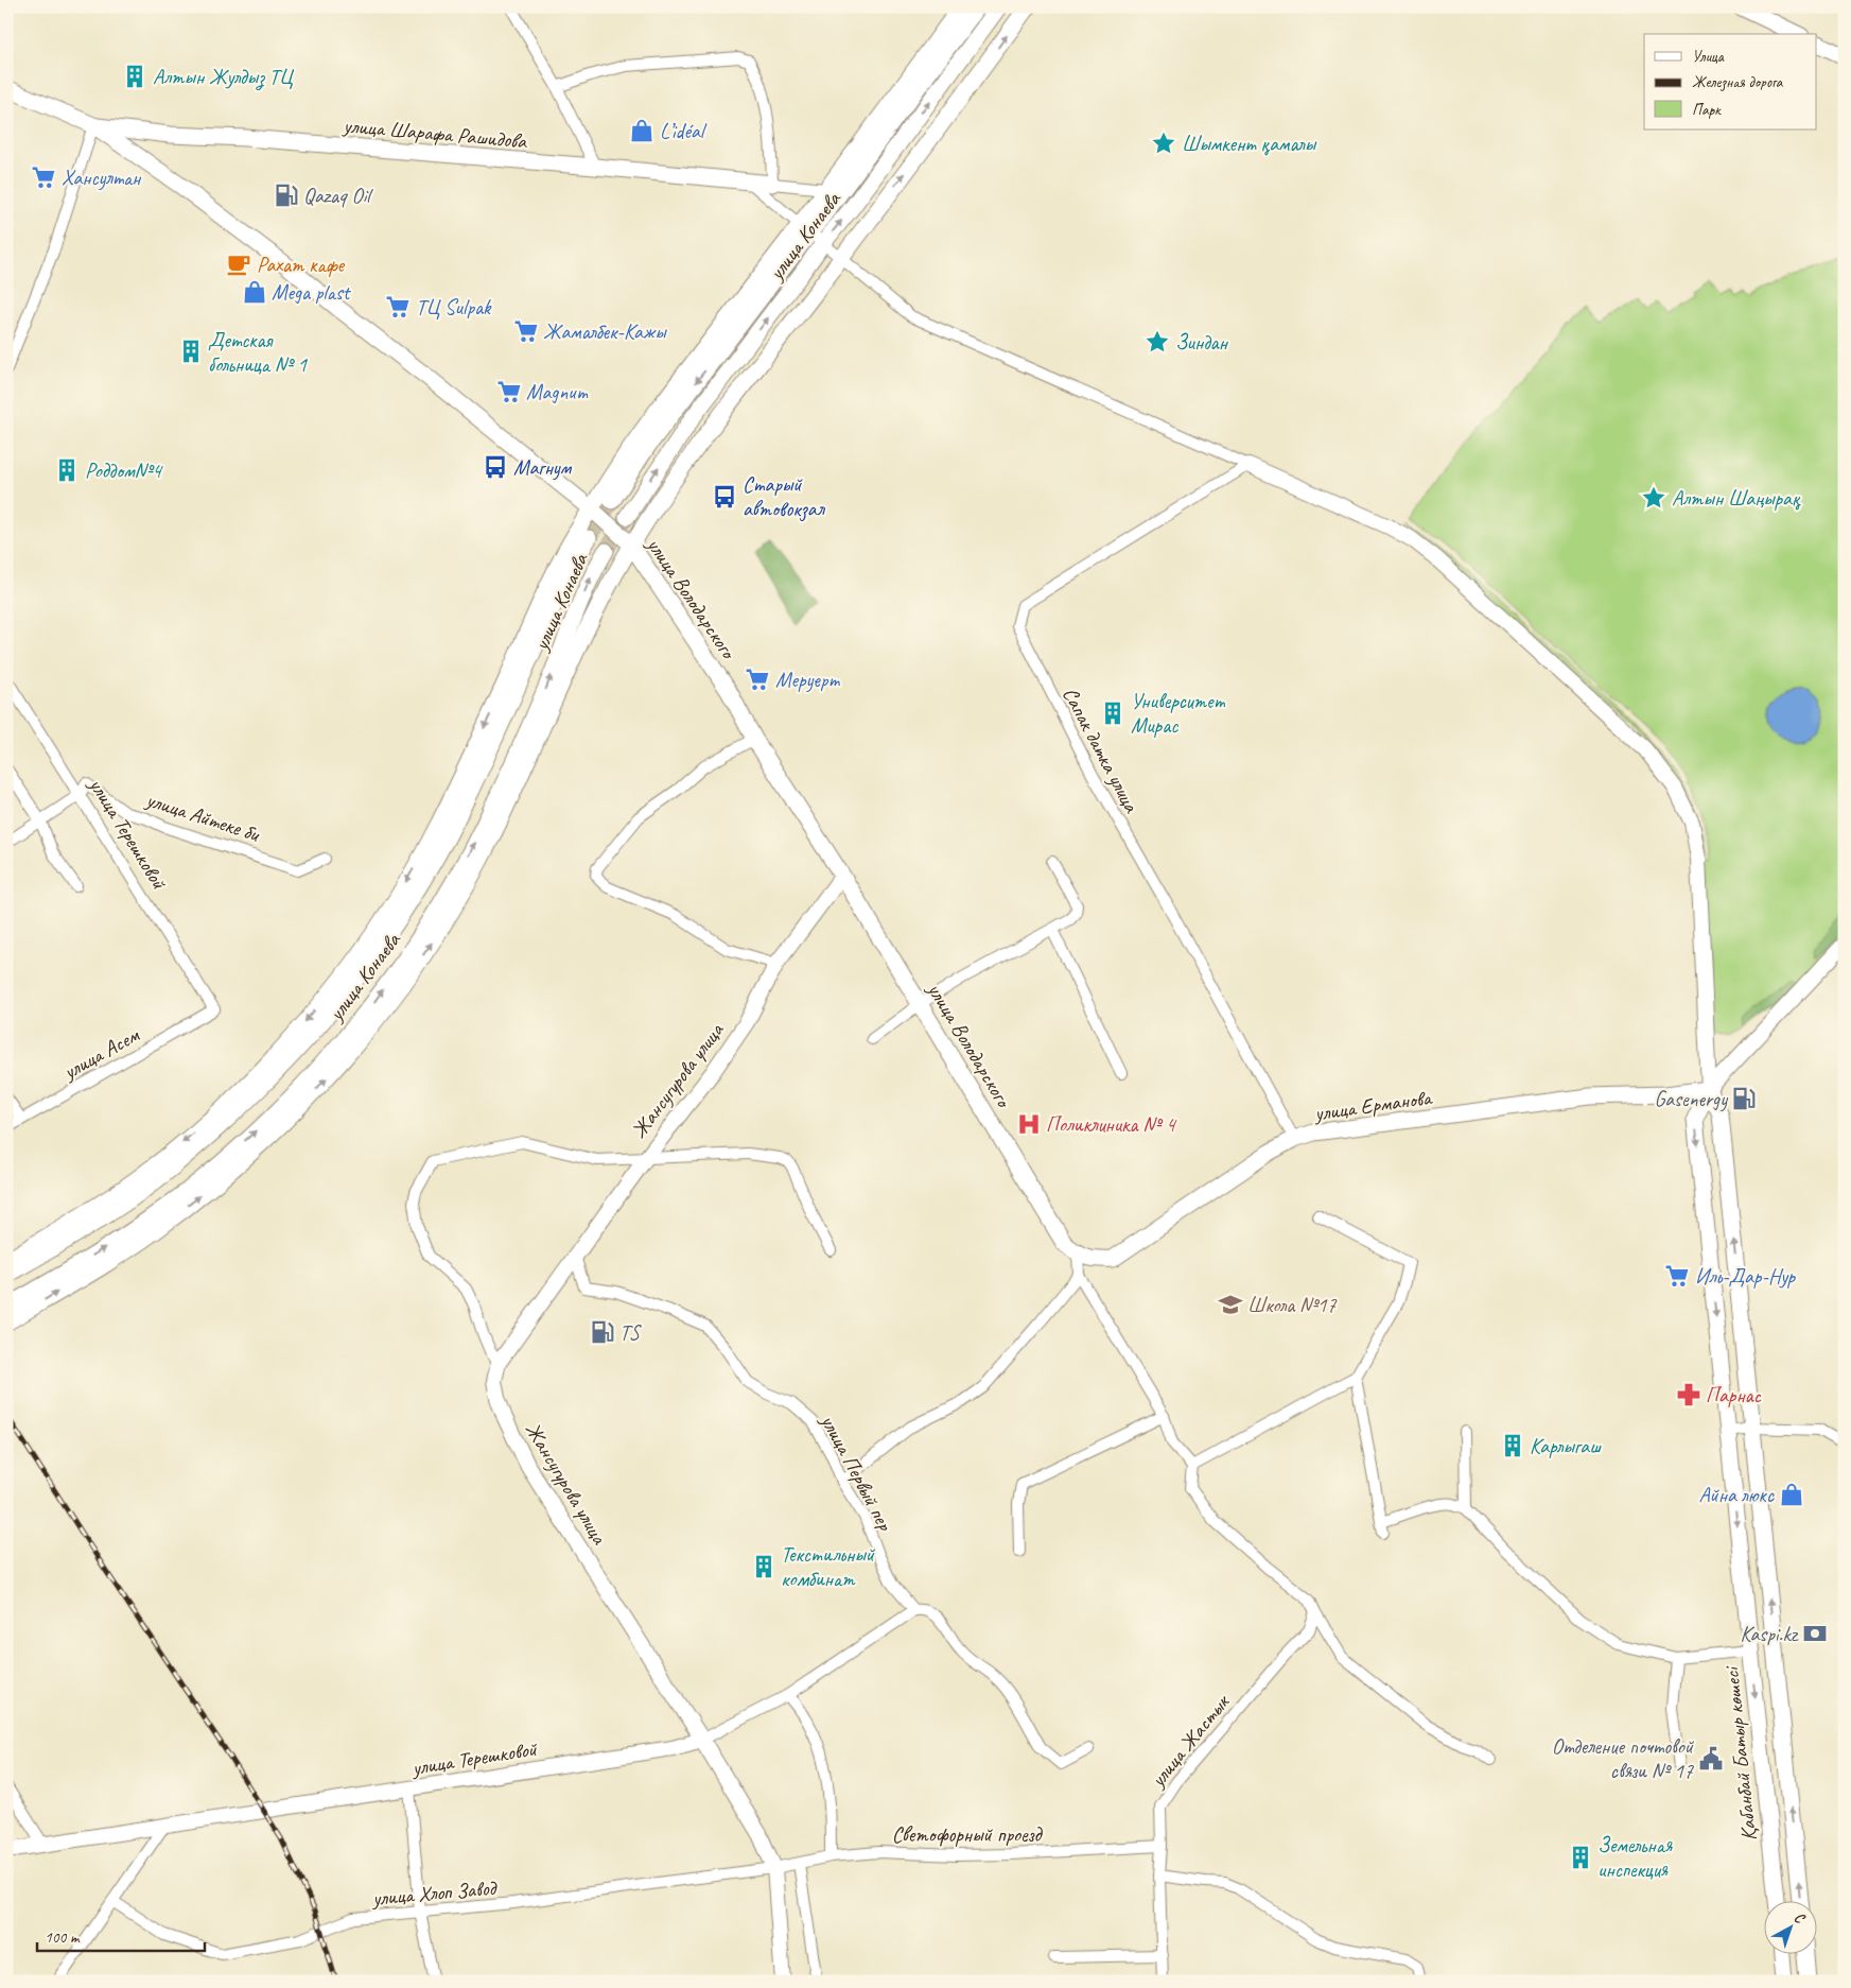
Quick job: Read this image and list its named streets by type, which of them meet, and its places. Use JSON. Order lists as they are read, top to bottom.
{
  "streets": {
    "main road": [
      "улица Шарафа Рашидова",
      "улица Конаева",
      "улица Володарского",
      "улица Ерманова",
      "Қабанбай Батыр көшесі"
    ],
    "street": [
      "Сапак датка улица",
      "улица Айтеке би",
      "улица Терешковой",
      "улица Асем",
      "Жансугурова улица",
      "улица Первый пер",
      "улица Жастык",
      "Светофорный проезд",
      "улица Хлоп Завод"
    ]
  },
  "crossings": [
    ["улица Шарафа Рашидова", "улица Володарского"],
    ["улица Конаева", "улица Володарского"],
    ["улица Володарского", "Жансугурова улица"],
    ["улица Володарского", "улица Ерманова"],
    ["Сапак датка улица", "улица Ерманова"],
    ["улица Айтеке би", "улица Терешковой"],
    ["улица Терешковой", "улица Асем"],
    ["улица Терешковой", "Жансугурова улица"],
    ["улица Терешковой", "улица Первый пер"],
    ["Жансугурова улица", "улица Первый пер"],
    ["Жансугурова улица", "Светофорный проезд"],
    ["Жансугурова улица", "улица Хлоп Завод"],
    ["улица Ерманова", "Қабанбай Батыр көшесі"],
    ["улица Жастык", "Светофорный проезд"],
    ["Светофорный проезд", "улица Хлоп Завод"]
  ],
  "places": {
    "building": [
      "Алтын Жулдыз ТЦ",
      "Детская больница № 1",
      "Роддом№4",
      "Университет Мирас",
      "Карлыгаш",
      "Текстильный комбинат",
      "Земельная инспекция"
    ],
    "shop": ["L’idéal", "Mega plast", "Айна люкс"],
    "place": ["Шымкент қамалы", "Зиндан", "Алтын Шаңырақ"],
    "supermarket": [
      "Хансултан",
      "ТЦ Sulpak",
      "Жамалбек-Кажы",
      "Magnum",
      "Меруерт",
      "Иль-Дар-Нур"
    ],
    "fuel station": ["Qazaq Oil", "Gasenergy", "TS"],
    "cafe": ["Рахат кафе"],
    "bus stop": ["Магнум", "Старый автовокзал"],
    "hospital": ["Поликлиника № 4"],
    "school or university": ["Школа №17"],
    "pharmacy": ["Парнас"],
    "bank": ["Kaspi.kz"],
    "public building": ["Отделение почтовой связи № 17"]
  },
  "legend": ["Улица", "Железная дорога", "Парк"],
  "scale_bar": "100 m",
  "north": "top right"
}
